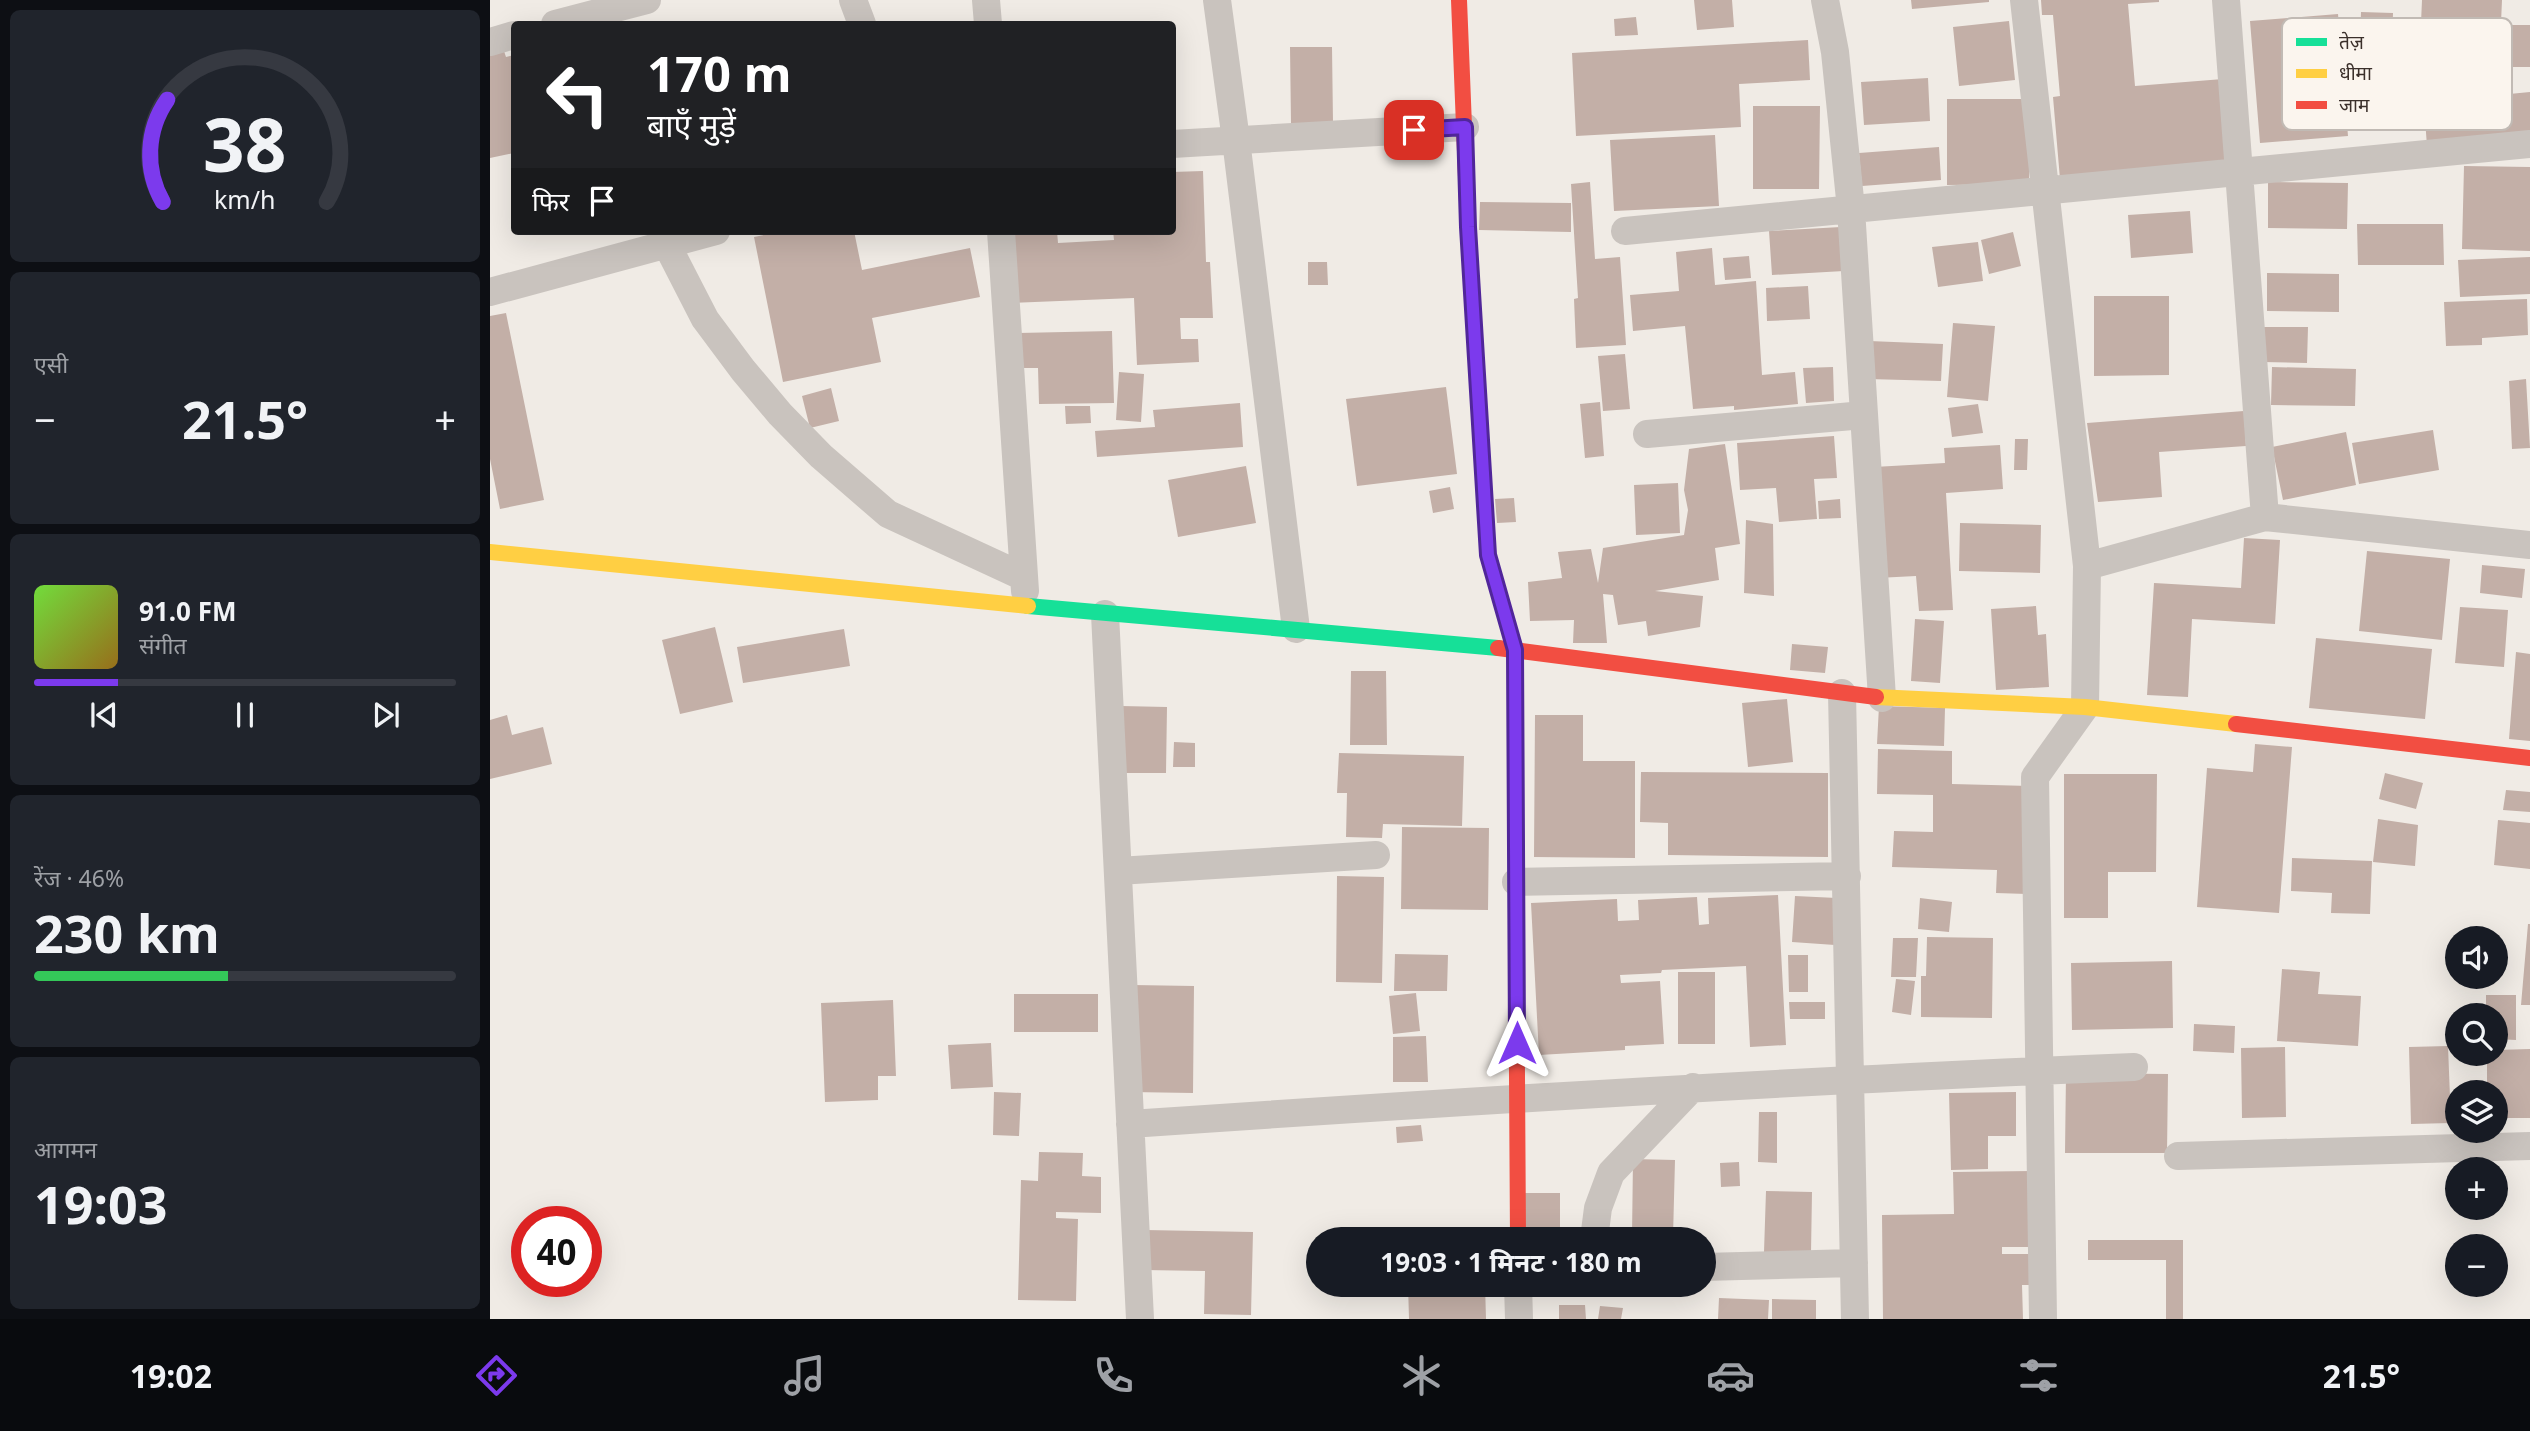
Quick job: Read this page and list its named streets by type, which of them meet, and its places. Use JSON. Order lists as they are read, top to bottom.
{
  "legend": ["तेज़", "धीमा", "जाम"],
  "page": {
    "turn": ["170 m", "बाएँ मुड़ें"],
    "then": "फिर",
    "tile": [
      "एसी",
      ["रेंज · 46%", "230 km"],
      ["आगमन", "19:03"]
    ],
    "heat": ["−", "21.5°", "+"],
    "song": ["91.0 FM", "संगीत"],
    "map_buttons": ["+", "−"],
    "limit": "40",
    "trip": "19:03 · 1 मिनट · 180 m",
    "tabs": ["19:02", "21.5°"],
    "gauge": ["38", "km/h"]
  }
}
